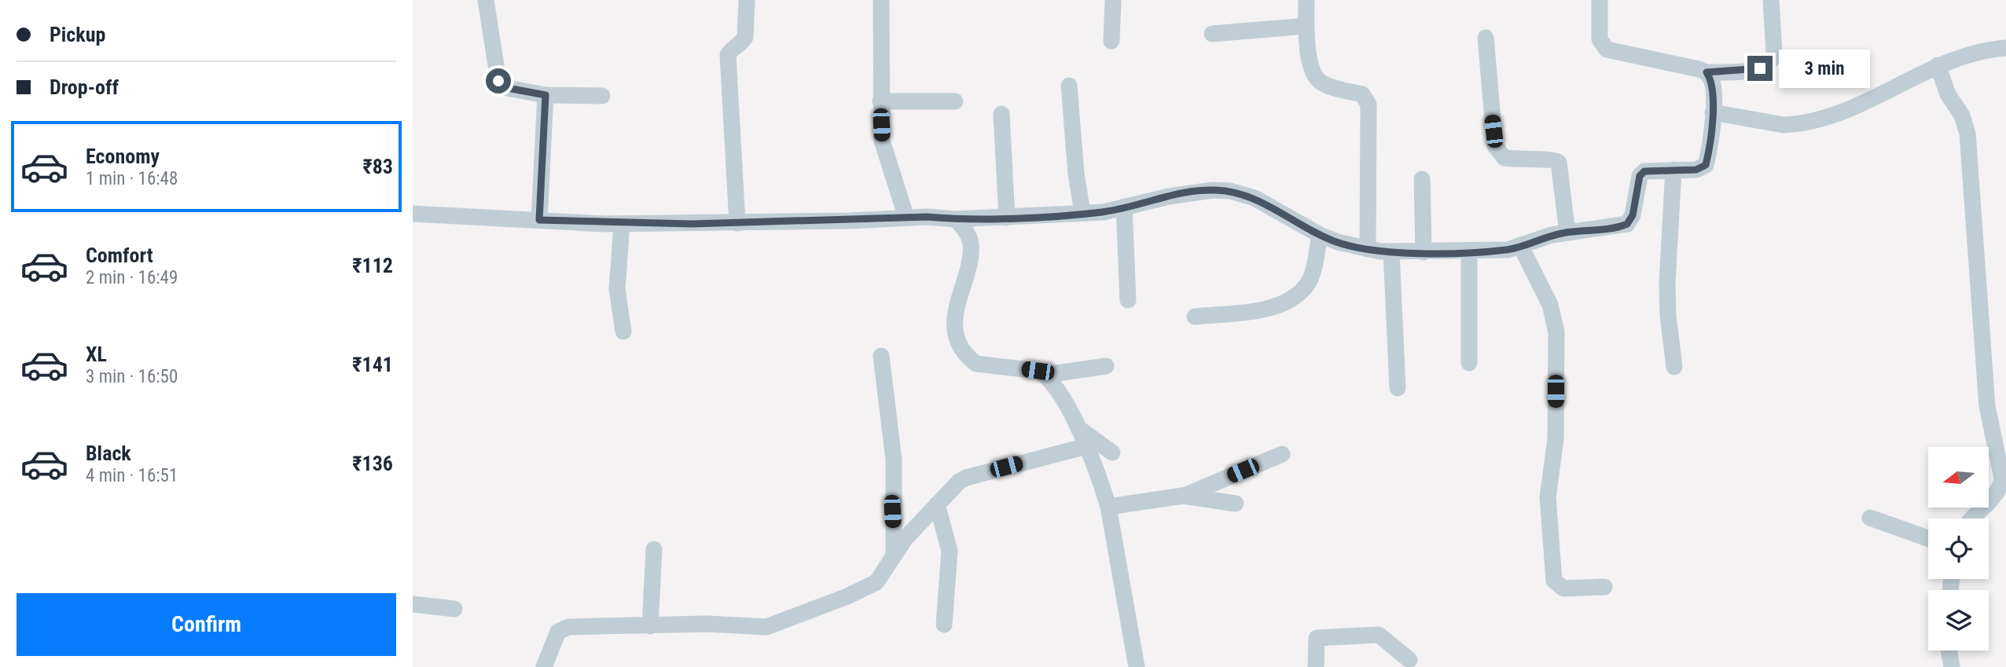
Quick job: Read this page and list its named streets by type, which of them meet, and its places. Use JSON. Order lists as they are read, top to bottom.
{
  "north": "left",
  "page": {
    "banner": ["Pickup", "Drop-off"],
    "bubble": "3 min",
    "list": [
      {
        "name": "Economy",
        "note": "1 min · 16:48",
        "value": "₹83"
      },
      {
        "name": "Comfort",
        "note": "2 min · 16:49",
        "value": "₹112"
      },
      {
        "name": "XL",
        "note": "3 min · 16:50",
        "value": "₹141"
      },
      {
        "name": "Black",
        "note": "4 min · 16:51",
        "value": "₹136"
      }
    ],
    "buttons": "Confirm"
  }
}
